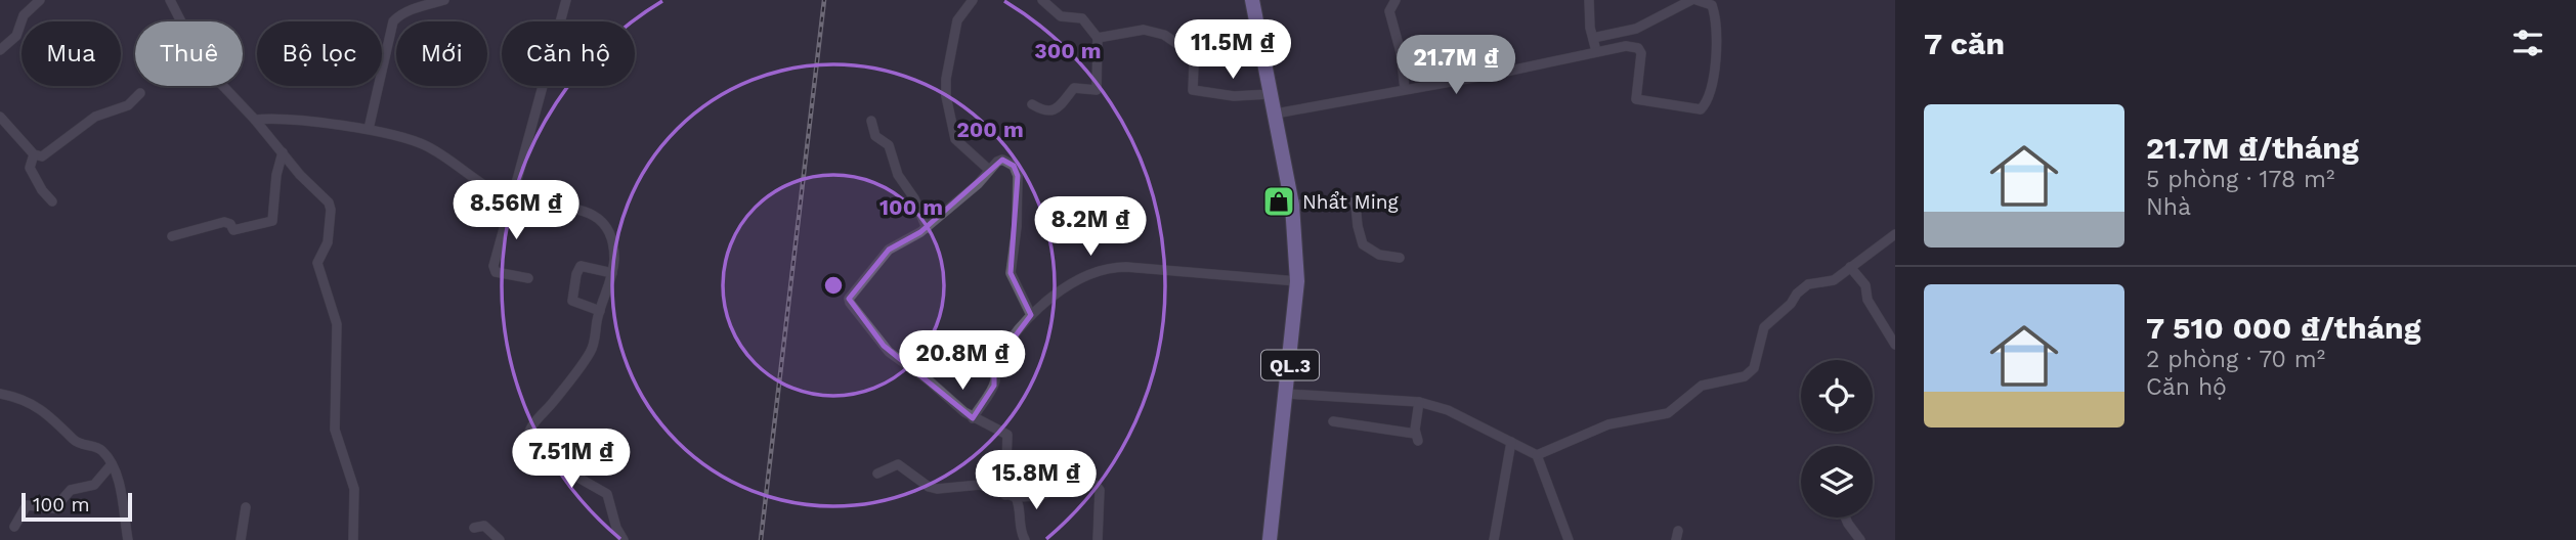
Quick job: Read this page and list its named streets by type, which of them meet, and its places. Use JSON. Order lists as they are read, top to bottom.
{
  "streets": {
    "highway": ["QL.3"]
  },
  "places": {
    "shop": ["Nhẩt Ming"]
  },
  "scale_bar": "100 m",
  "page": {
    "heading": "7 căn",
    "price": [
      "11.5M ₫",
      "21.7M ₫",
      "8.56M ₫",
      "8.2M ₫",
      "20.8M ₫",
      "7.51M ₫",
      "15.8M ₫"
    ],
    "chip": [
      "Mua",
      "Thuê",
      "Bộ lọc",
      "Mới",
      "Căn hộ"
    ],
    "list": [
      {
        "name": "21.7M ₫/tháng",
        "note": "5 phòng · 178 m² · Nhà"
      },
      {
        "name": "7 510 000 ₫/tháng",
        "note": "2 phòng · 70 m² · Căn hộ"
      }
    ],
    "scale": "100 m"
  },
  "rings": ["300 m", "200 m", "100 m"]
}
